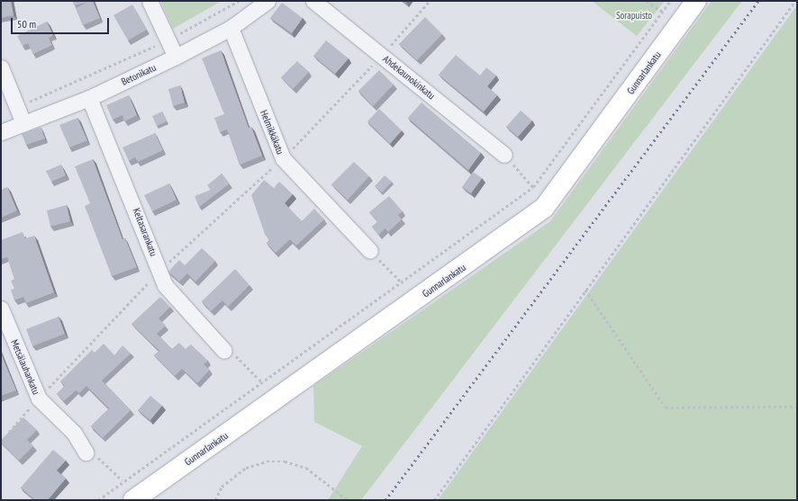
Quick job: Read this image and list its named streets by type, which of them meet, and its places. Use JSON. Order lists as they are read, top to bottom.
{
  "streets": {
    "street": [
      "Gunnarlankatu",
      "Betonikatu",
      "Ahdekaunokinkatu",
      "Helmikkäkatu",
      "Keltasarankatu",
      "Metsälauhankatu"
    ]
  },
  "crossings": [
    ["Betonikatu", "Helmikkäkatu"],
    ["Betonikatu", "Keltasarankatu"]
  ],
  "parks": ["Sorapuisto"],
  "scale_bar": "50 m"
}
